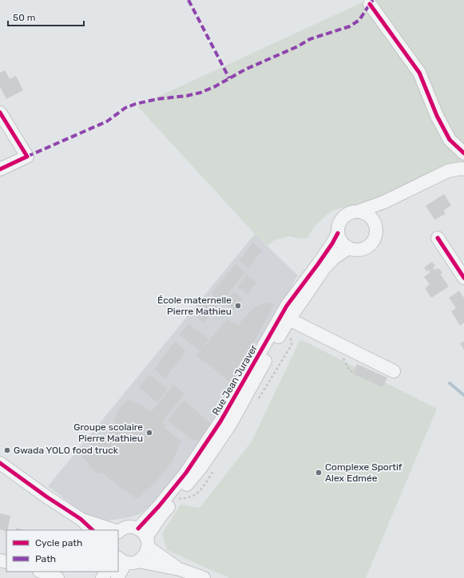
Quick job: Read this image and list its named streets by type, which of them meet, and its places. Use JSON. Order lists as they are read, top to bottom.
{
  "streets": {
    "street": ["Rue Jean Juraver"]
  },
  "places": [
    "École maternelle Pierre Mathieu",
    "Groupe scolaire Pierre Mathieu",
    "Gwada YOLO food truck",
    "Complexe Sportif Alex Edmée"
  ],
  "legend": ["Cycle path", "Path"],
  "scale_bar": "50 m"
}
